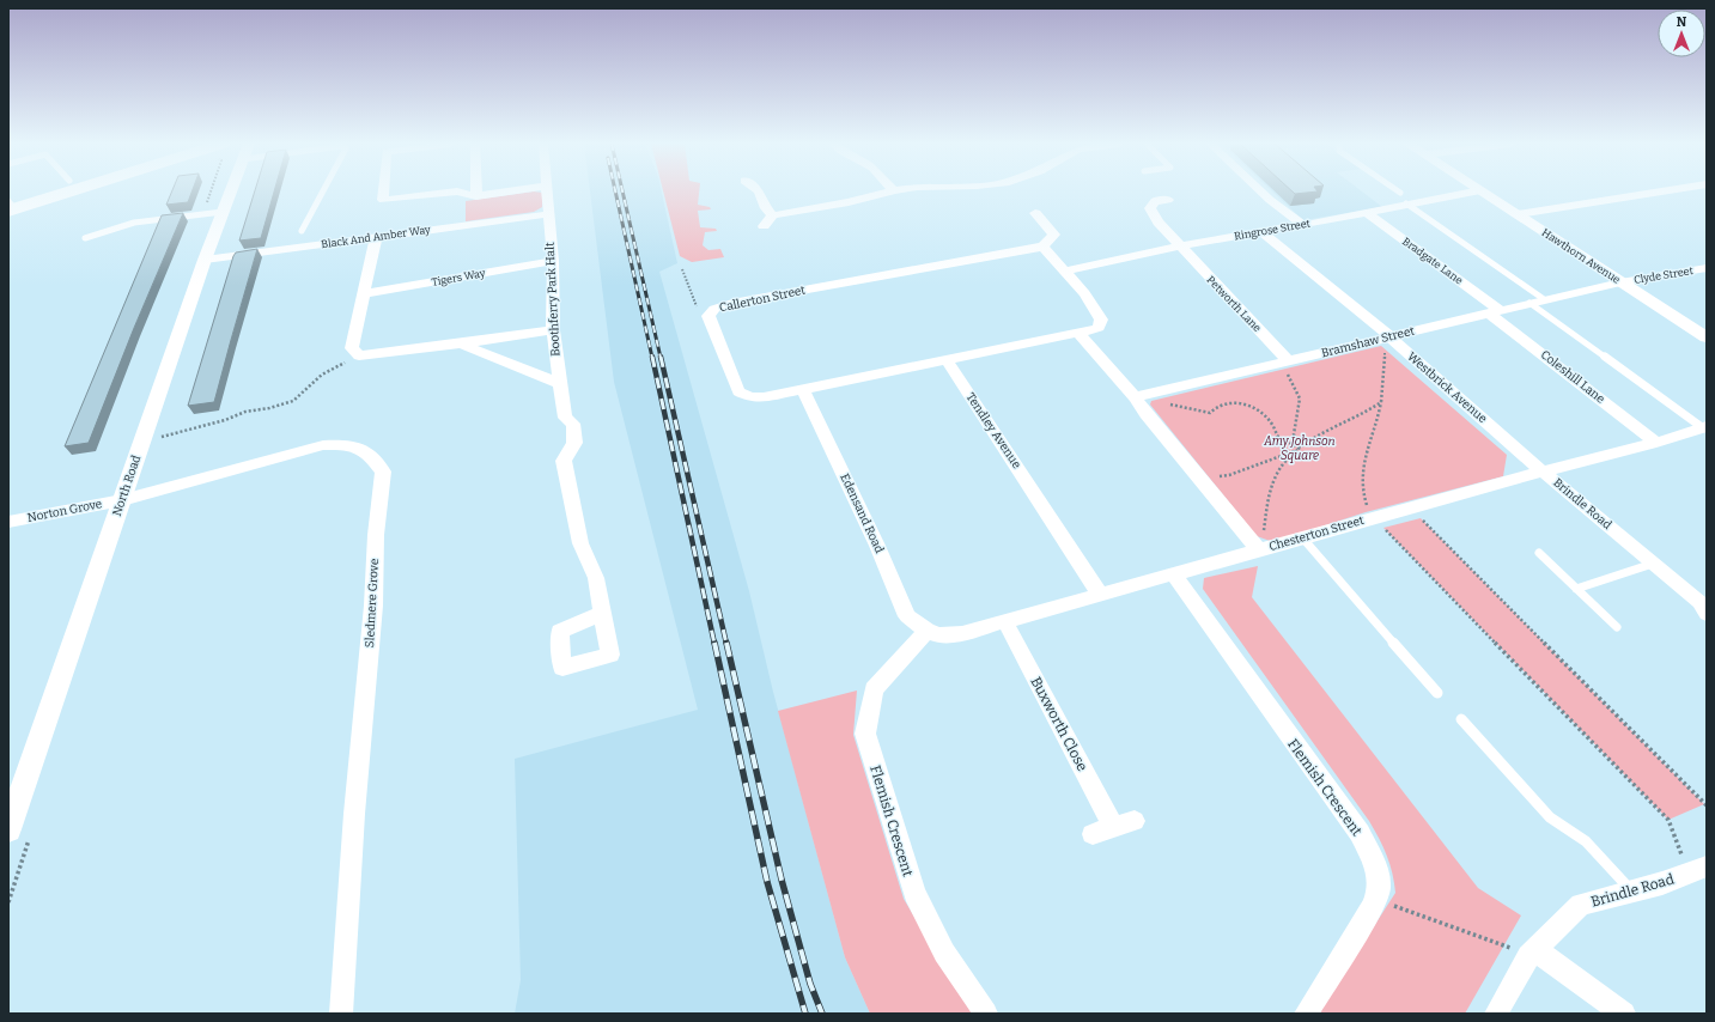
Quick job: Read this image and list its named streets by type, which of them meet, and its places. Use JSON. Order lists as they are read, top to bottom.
{
  "streets": {
    "street": [
      "Ringrose Street",
      "Black And Amber Way",
      "Hawthorn Avenue",
      "Bradgate Lane",
      "Clyde Street",
      "Tigers Way",
      "Boothferry Park Halt",
      "Callerton Street",
      "Petworth Lane",
      "Bramshaw Street",
      "Coleshill Lane",
      "Westbrick Avenue",
      "Tendley Avenue",
      "North Road",
      "Brindle Road",
      "Norton Grove",
      "Edensand Road",
      "Chesterton Street",
      "Sledmere Grove",
      "Buxworth Close",
      "Flemish Crescent"
    ]
  },
  "crossings": [
    ["Ringrose Street", "Bradgate Lane"],
    ["Ringrose Street", "Callerton Street"],
    ["Ringrose Street", "Petworth Lane"],
    ["Ringrose Street", "Westbrick Avenue"],
    ["Black And Amber Way", "Boothferry Park Halt"],
    ["Black And Amber Way", "North Road"],
    ["Hawthorn Avenue", "Clyde Street"],
    ["Hawthorn Avenue", "Bramshaw Street"],
    ["Bradgate Lane", "Bramshaw Street"],
    ["Bradgate Lane", "Coleshill Lane"],
    ["Clyde Street", "Bramshaw Street"],
    ["Tigers Way", "Boothferry Park Halt"],
    ["Callerton Street", "Tendley Avenue"],
    ["Callerton Street", "Edensand Road"],
    ["Petworth Lane", "Bramshaw Street"],
    ["Bramshaw Street", "Coleshill Lane"],
    ["Bramshaw Street", "Westbrick Avenue"],
    ["Coleshill Lane", "Chesterton Street"],
    ["Westbrick Avenue", "Brindle Road"],
    ["Westbrick Avenue", "Chesterton Street"],
    ["Tendley Avenue", "Chesterton Street"],
    ["North Road", "Norton Grove"],
    ["North Road", "Sledmere Grove"],
    ["Brindle Road", "Chesterton Street"],
    ["Norton Grove", "Sledmere Grove"],
    ["Edensand Road", "Chesterton Street"],
    ["Edensand Road", "Flemish Crescent"],
    ["Chesterton Street", "Buxworth Close"],
    ["Chesterton Street", "Flemish Crescent"]
  ],
  "parks": ["Amy Johnson Square"],
  "north": "top"
}
